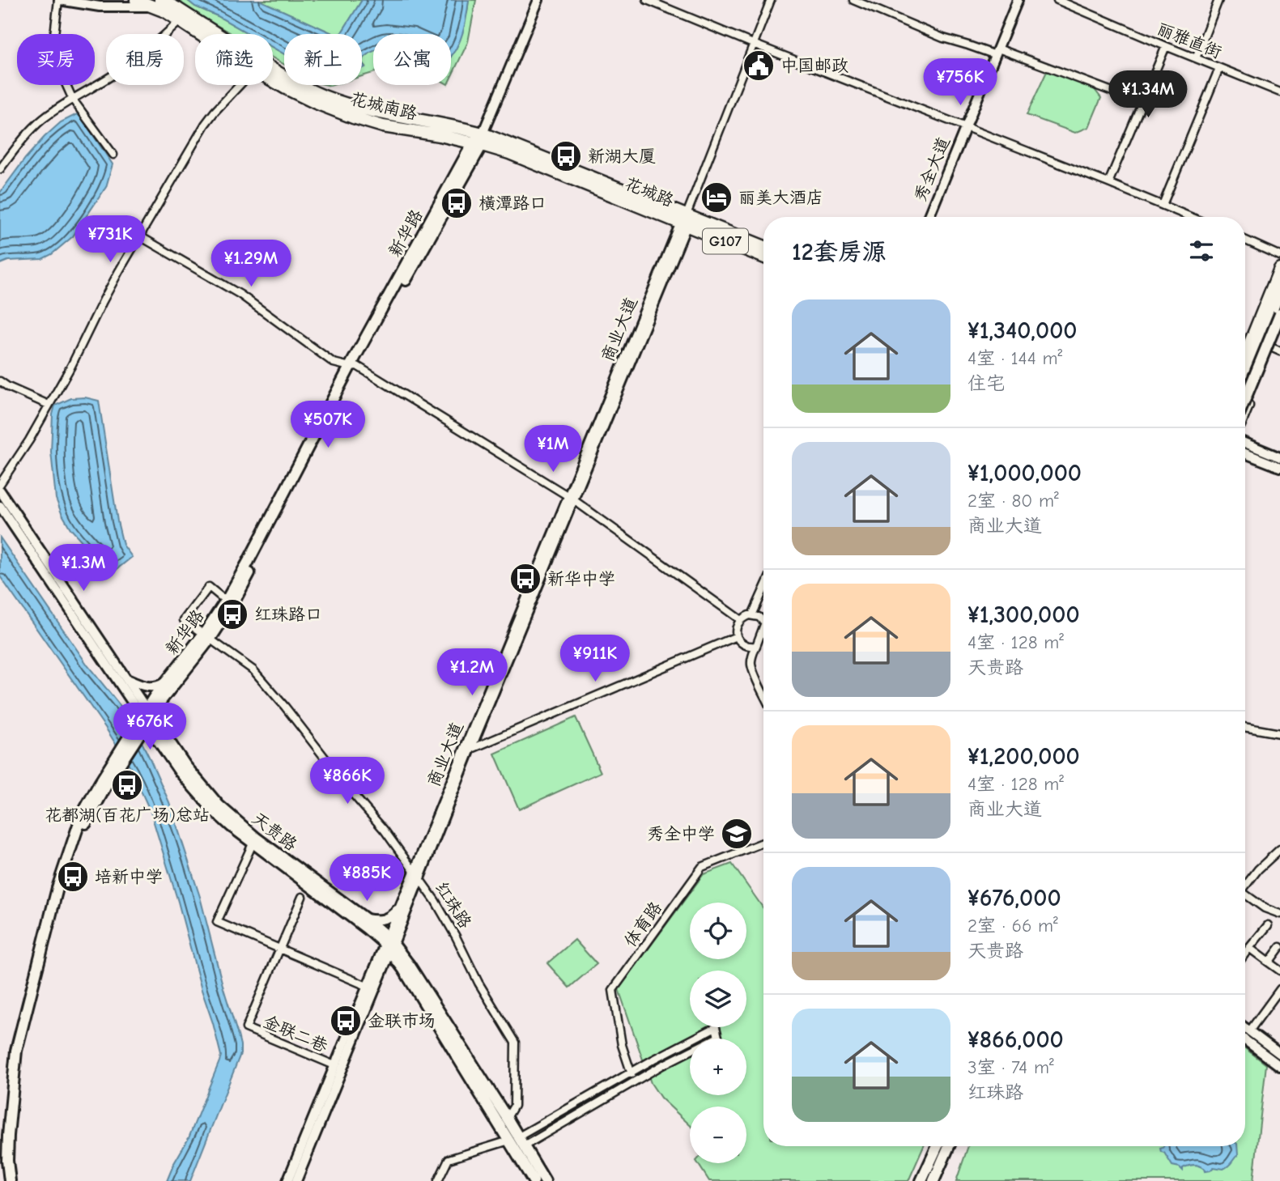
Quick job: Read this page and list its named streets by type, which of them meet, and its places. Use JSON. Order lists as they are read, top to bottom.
{
  "streets": {
    "highway": ["花城南路", "花城路", "G107"],
    "main road": ["新华路", "天贵路"],
    "street": [
      "丽雅直街",
      "秀全大道",
      "商业大道",
      "红珠路",
      "体育路",
      "金联二巷"
    ]
  },
  "crossings": [
    ["花城南路", "花城路"],
    ["花城南路", "新华路"],
    ["花城路", "新华路"],
    ["花城路", "商业大道"],
    ["新华路", "天贵路"],
    ["新华路", "红珠路"],
    ["商业大道", "天贵路"],
    ["商业大道", "红珠路"],
    ["商业大道", "金联二巷"],
    ["天贵路", "红珠路"]
  ],
  "places": {
    "public building": ["中国邮政"],
    "bus stop": [
      "新湖大厦",
      "横潭路口",
      "新华中学",
      "红珠路口",
      "花都湖(百花广场)总站",
      "培新中学",
      "金联市场"
    ],
    "hotel": ["丽美大酒店"],
    "school or university": ["秀全中学"]
  },
  "page": {
    "chip": [
      "买房",
      "租房",
      "筛选",
      "新上",
      "公寓"
    ],
    "price": [
      "¥756K",
      "¥1.34M",
      "¥731K",
      "¥1.29M",
      "¥507K",
      "¥1M",
      "¥1.3M",
      "¥911K",
      "¥1.2M",
      "¥676K",
      "¥866K",
      "¥885K"
    ],
    "heading": "12套房源",
    "list": [
      {
        "name": "¥1,340,000",
        "note": "4室 · 144 m² · 住宅"
      },
      {
        "name": "¥1,000,000",
        "note": "2室 · 80 m² · 商业大道"
      },
      {
        "name": "¥1,300,000",
        "note": "4室 · 128 m² · 天贵路"
      },
      {
        "name": "¥1,200,000",
        "note": "4室 · 128 m² · 商业大道"
      },
      {
        "name": "¥676,000",
        "note": "2室 · 66 m² · 天贵路"
      },
      {
        "name": "¥866,000",
        "note": "3室 · 74 m² · 红珠路"
      }
    ],
    "map_buttons": ["+", "−"]
  }
}
